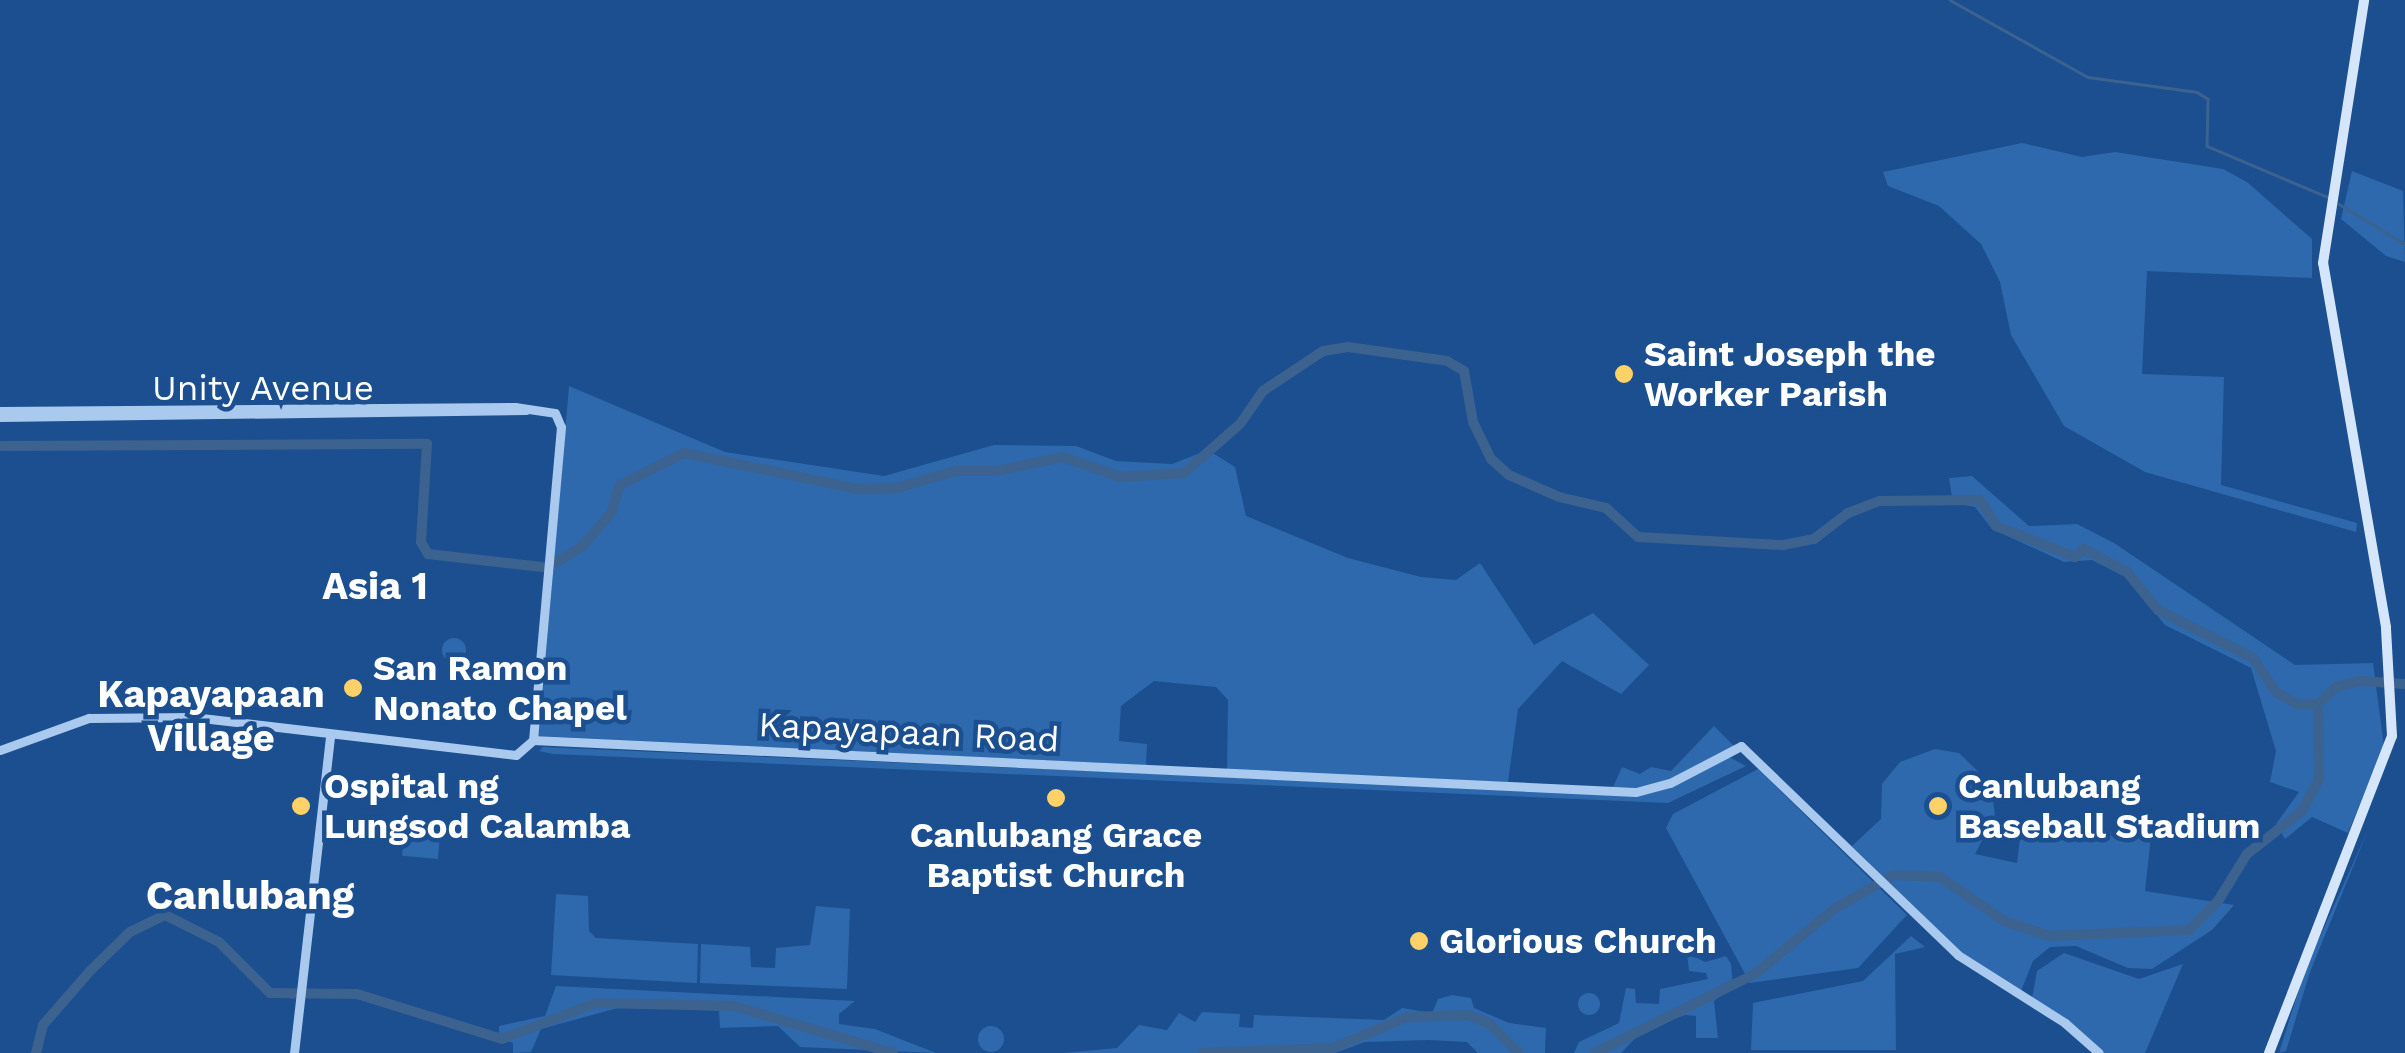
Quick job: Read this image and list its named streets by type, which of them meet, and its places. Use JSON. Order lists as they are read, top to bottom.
{
  "streets": {
    "street": ["Unity Avenue", "Kapayapaan Road"]
  },
  "crossings": [
    ["Unity Avenue", "Kapayapaan Road"]
  ],
  "districts": ["Asia 1", "Kapayapaan Village", "Canlubang"],
  "places": [
    "Saint Joseph the Worker Parish",
    "San Ramon Nonato Chapel",
    "Canlubang Grace Baptist Church",
    "Ospital ng Lungsod Calamba",
    "Canlubang Baseball Stadium",
    "Glorious Church"
  ]
}
